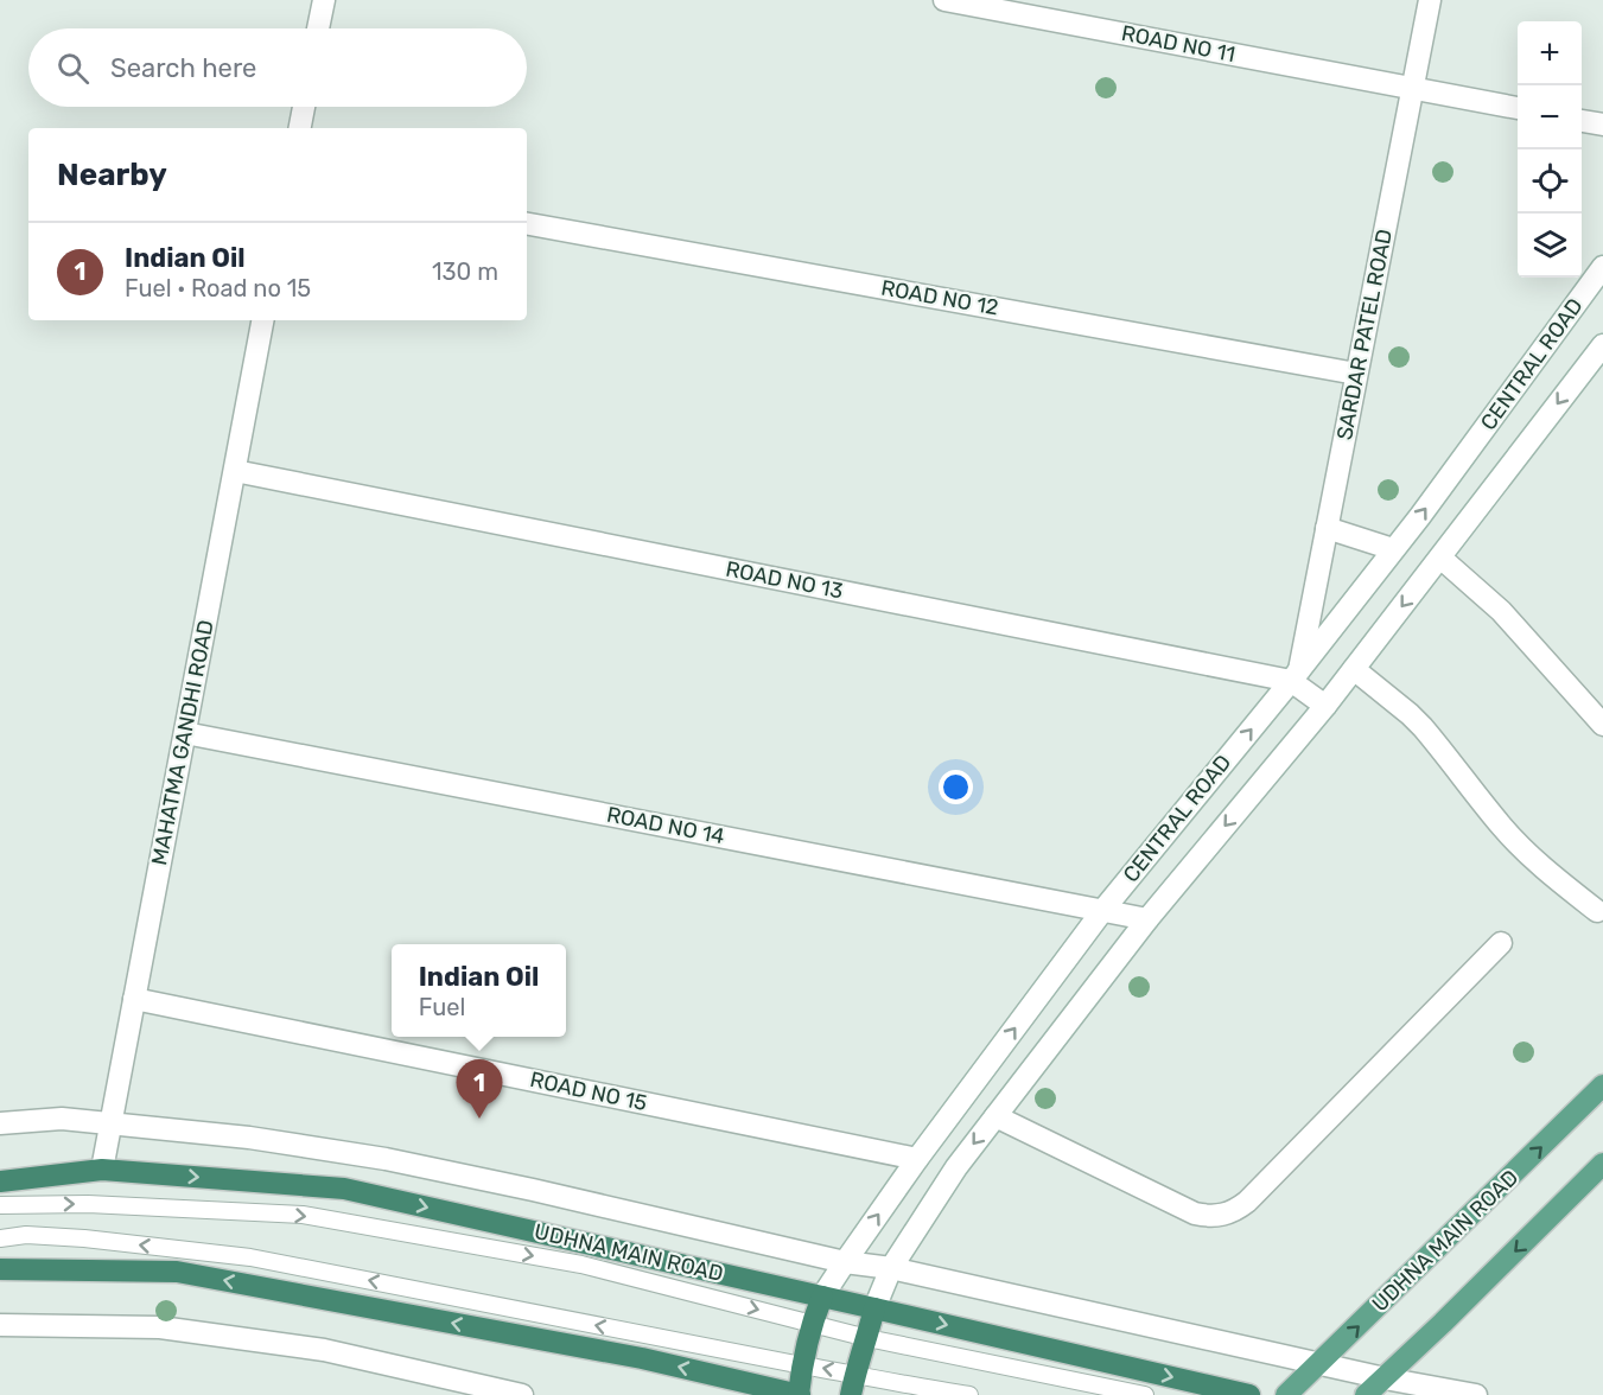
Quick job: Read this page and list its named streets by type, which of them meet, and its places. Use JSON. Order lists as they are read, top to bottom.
{
  "streets": {
    "highway": ["CENTRAL ROAD", "UDHNA MAIN ROAD"],
    "street": [
      "ROAD NO 11",
      "ROAD NO 12",
      "SARDAR PATEL ROAD",
      "ROAD NO 13",
      "MAHATMA GANDHI ROAD",
      "ROAD NO 14",
      "ROAD NO 15"
    ]
  },
  "crossings": [
    ["ROAD NO 11", "SARDAR PATEL ROAD"],
    ["ROAD NO 12", "SARDAR PATEL ROAD"],
    ["SARDAR PATEL ROAD", "CENTRAL ROAD"],
    ["SARDAR PATEL ROAD", "ROAD NO 13"],
    ["CENTRAL ROAD", "ROAD NO 13"],
    ["CENTRAL ROAD", "ROAD NO 14"],
    ["CENTRAL ROAD", "ROAD NO 15"],
    ["CENTRAL ROAD", "UDHNA MAIN ROAD"],
    ["ROAD NO 13", "MAHATMA GANDHI ROAD"],
    ["MAHATMA GANDHI ROAD", "ROAD NO 14"],
    ["MAHATMA GANDHI ROAD", "ROAD NO 15"],
    ["MAHATMA GANDHI ROAD", "UDHNA MAIN ROAD"]
  ],
  "one_way": ["UDHNA MAIN ROAD"],
  "page": {
    "map_buttons": ["+", "−"],
    "search": "Search here",
    "heading": "Nearby",
    "list": [
      {
        "mark": "1",
        "name": "Indian Oil",
        "note": "Fuel · Road no 15",
        "value": "130 m"
      }
    ],
    "popup": ["Indian Oil", "Fuel"],
    "pins": "1"
  }
}
